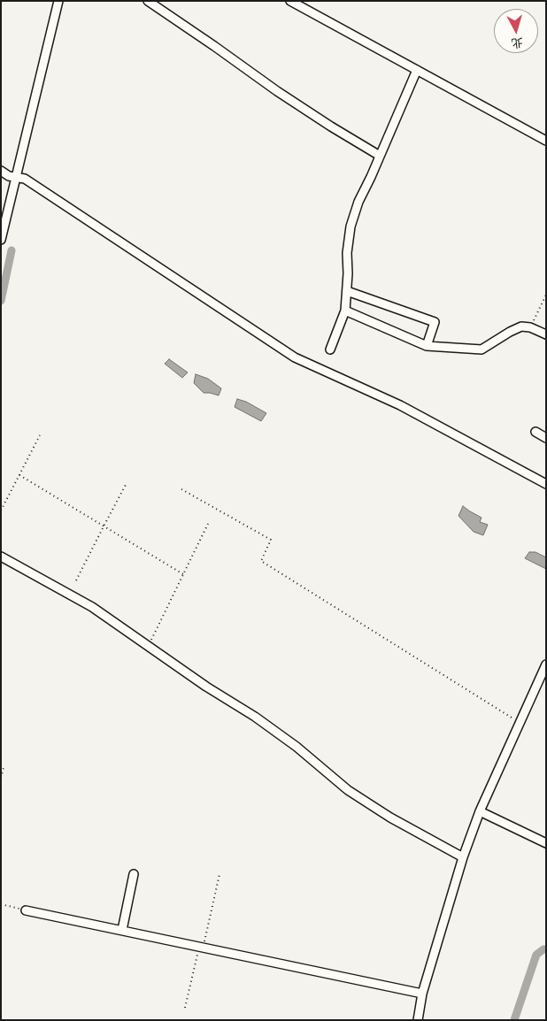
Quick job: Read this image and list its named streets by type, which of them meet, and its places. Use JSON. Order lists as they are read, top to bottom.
{
  "north": "bottom"
}
